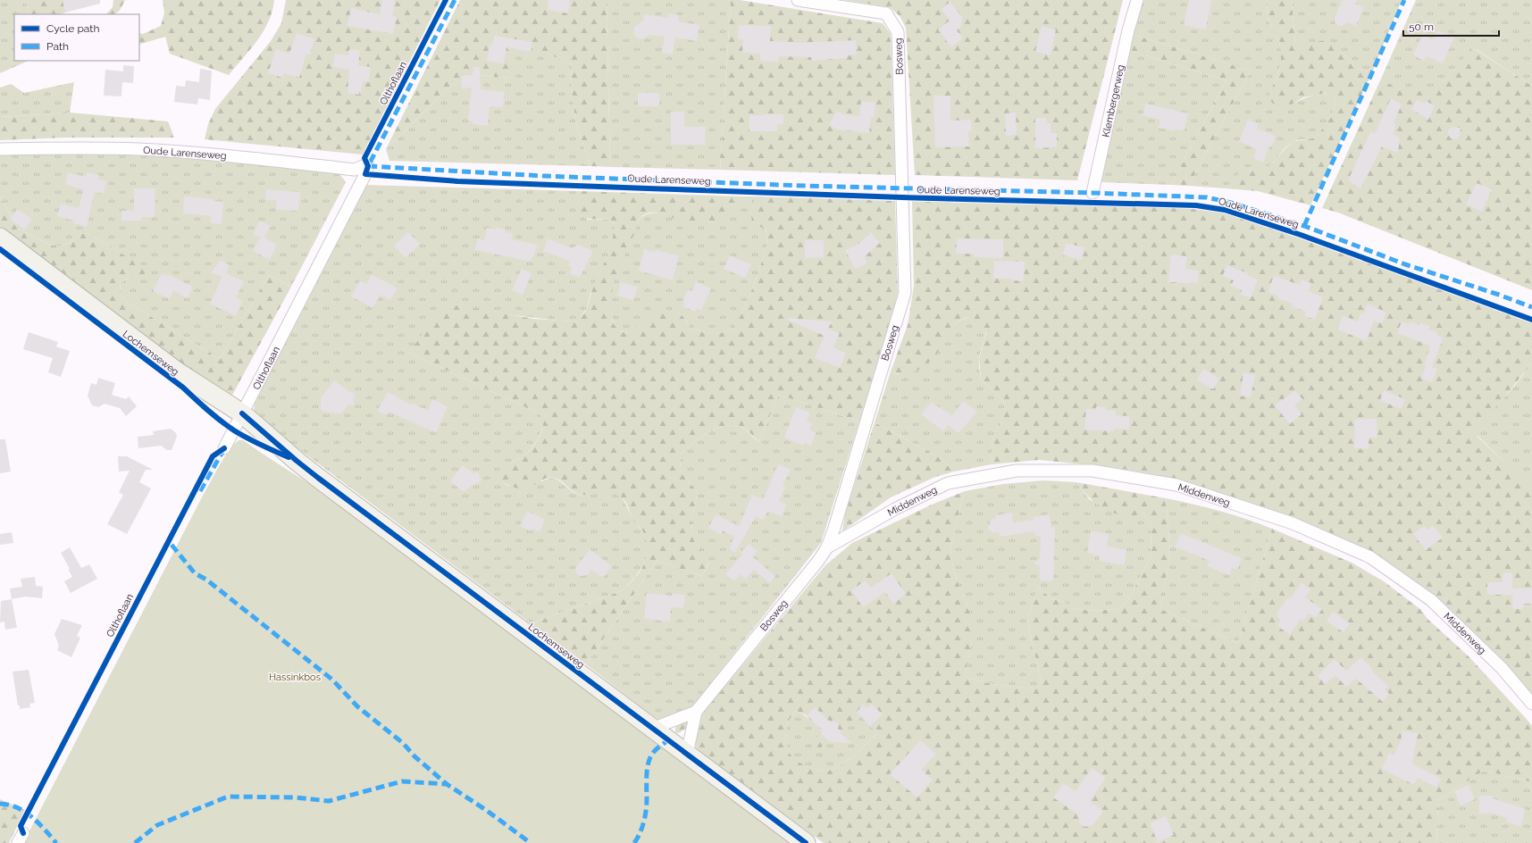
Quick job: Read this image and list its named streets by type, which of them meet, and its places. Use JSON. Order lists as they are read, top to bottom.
{
  "streets": {
    "main road": ["Lochemseweg"],
    "street": [
      "Bosweg",
      "Olthoflaan",
      "Klembergerweg",
      "Oude Larenseweg",
      "Middenweg"
    ]
  },
  "crossings": [
    ["Bosweg", "Lochemseweg"],
    ["Bosweg", "Middenweg"],
    ["Olthoflaan", "Oude Larenseweg"],
    ["Olthoflaan", "Lochemseweg"]
  ],
  "parks": ["Hassinkbos"],
  "legend": ["Cycle path", "Path"],
  "scale_bar": "50 m"
}
